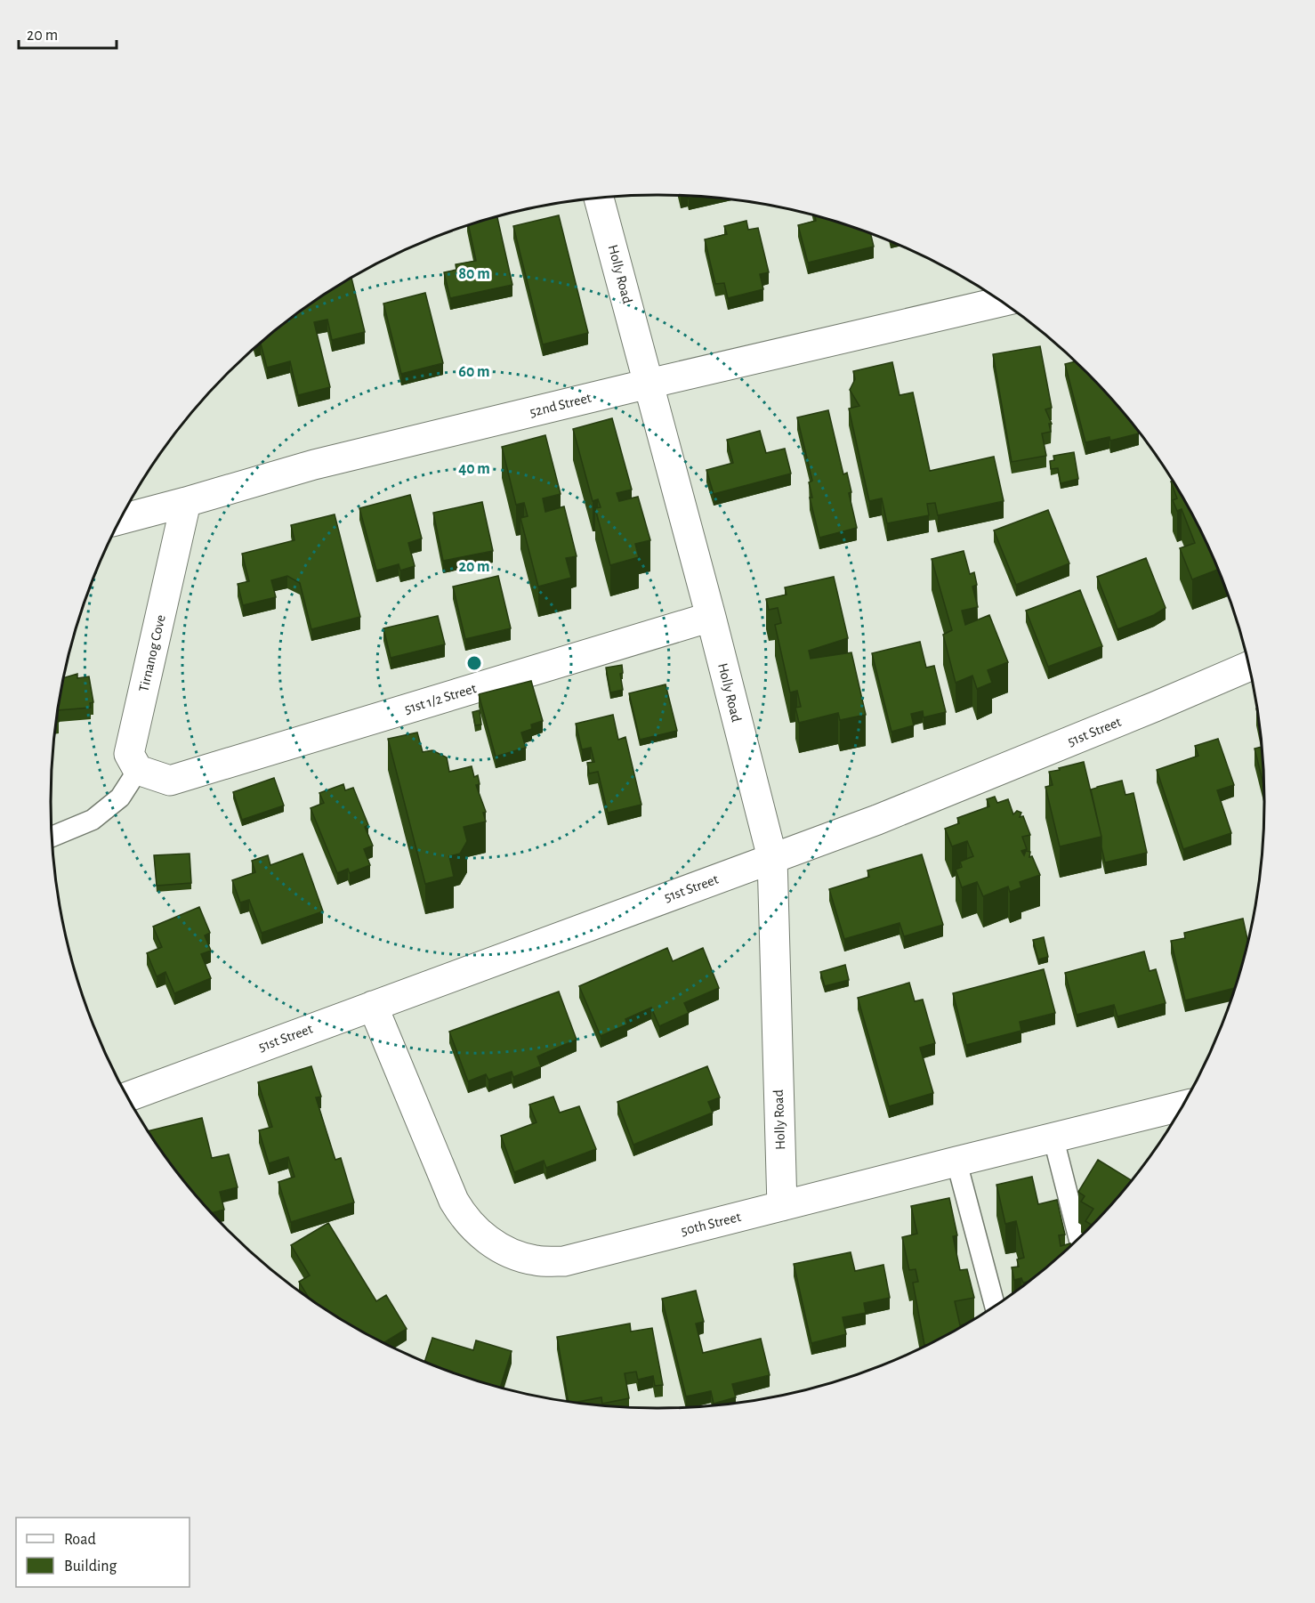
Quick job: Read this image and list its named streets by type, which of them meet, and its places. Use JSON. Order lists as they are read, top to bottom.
{
  "streets": {
    "street": [
      "Holly Road",
      "52nd Street",
      "Tirnanog Cove",
      "51st 1/2 Street",
      "51st Street",
      "50th Street"
    ]
  },
  "crossings": [
    ["Holly Road", "52nd Street"],
    ["Holly Road", "51st 1/2 Street"],
    ["Holly Road", "51st Street"],
    ["Holly Road", "50th Street"],
    ["52nd Street", "Tirnanog Cove"],
    ["Tirnanog Cove", "51st 1/2 Street"],
    ["51st Street", "50th Street"]
  ],
  "legend": ["Road", "Building"],
  "scale_bar": "20 m",
  "rings": [
    "80 m",
    "60 m",
    "40 m",
    "20 m"
  ]
}
